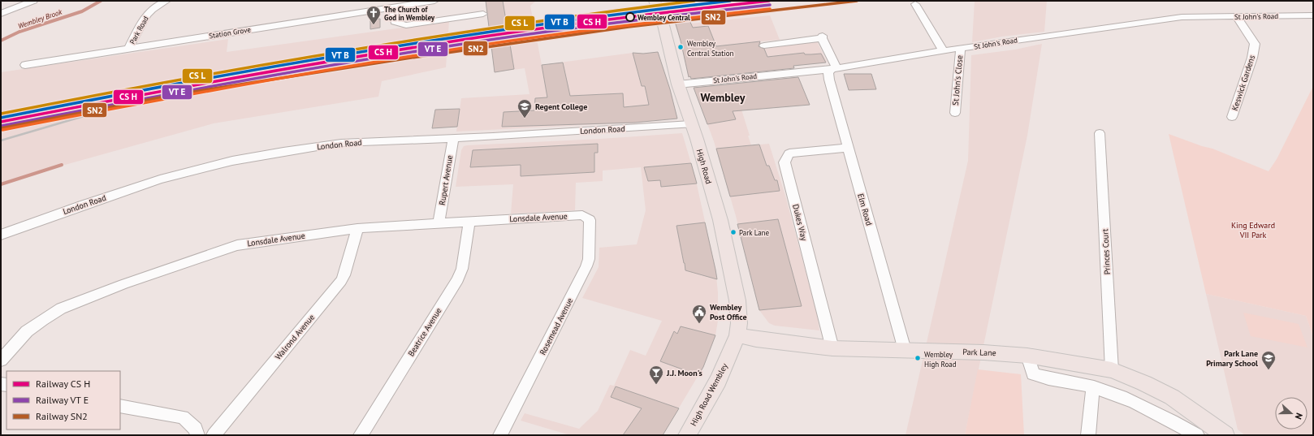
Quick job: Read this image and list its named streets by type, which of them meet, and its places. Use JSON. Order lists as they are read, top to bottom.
{
  "streets": {
    "main road": ["High Road", "Park Lane", "High Road Wembley"],
    "street": [
      "St John's Road",
      "Park Road",
      "Station Grove",
      "St John's Close",
      "Keswick Gardens",
      "London Road",
      "Rupert Avenue",
      "Elm Road",
      "Lonsdale Avenue",
      "Dukes Way",
      "Princes Court",
      "Rosemead Avenue",
      "Beatrice Avenue",
      "Walrond Avenue"
    ]
  },
  "crossings": [
    ["St John's Road", "St John's Close"],
    ["St John's Road", "Keswick Gardens"],
    ["St John's Road", "High Road"],
    ["St John's Road", "Elm Road"],
    ["Park Road", "Station Grove"],
    ["London Road", "High Road"],
    ["London Road", "Rupert Avenue"],
    ["High Road", "Park Lane"],
    ["High Road", "High Road Wembley"],
    ["Rupert Avenue", "Lonsdale Avenue"],
    ["Elm Road", "Dukes Way"],
    ["Elm Road", "Park Lane"],
    ["Lonsdale Avenue", "Rosemead Avenue"],
    ["Lonsdale Avenue", "Beatrice Avenue"],
    ["Lonsdale Avenue", "Walrond Avenue"],
    ["Dukes Way", "Park Lane"],
    ["Princes Court", "Park Lane"],
    ["Park Lane", "High Road Wembley"]
  ],
  "districts": ["Wembley"],
  "water": ["Wembley Brook"],
  "parks": ["King Edward VII Park"],
  "places": {
    "other": [
      "Wembley Central",
      "Wembley Central Station",
      "Park Lane",
      "Wembley High Road"
    ],
    "church": ["The Church of God in Wembley"],
    "school or university": ["Regent College", "Park Lane Primary School"],
    "public building": ["Wembley Post Office"],
    "bar": ["J.J. Moon's"]
  },
  "lines": ["rail line SN2"],
  "legend": ["Railway CS H", "Railway VT E", "Railway SN2"],
  "north": "right"
}
